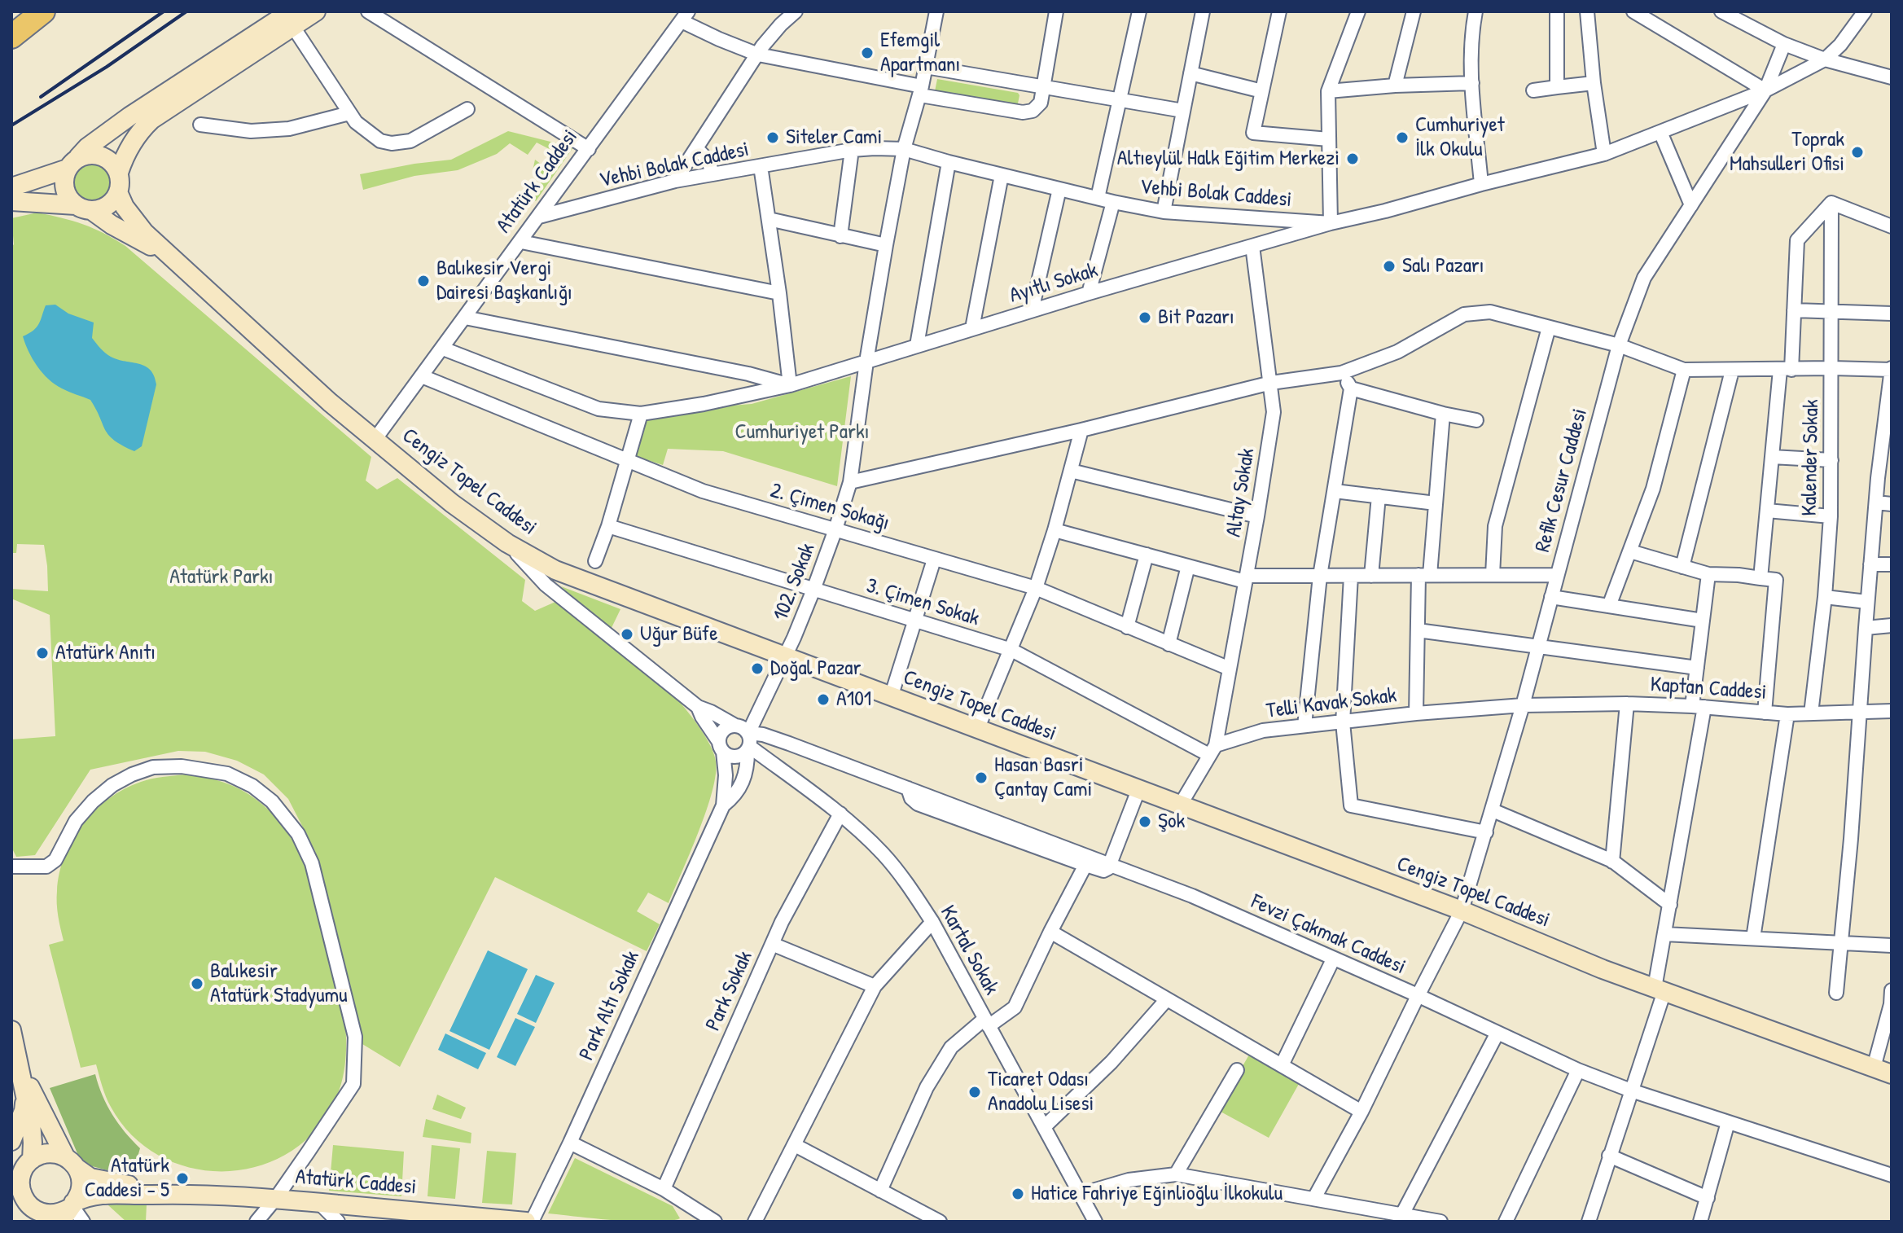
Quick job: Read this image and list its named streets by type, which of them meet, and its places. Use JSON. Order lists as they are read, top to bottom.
{
  "streets": {
    "main road": ["Atatürk Caddesi", "Cengiz Topel Caddesi"],
    "street": [
      "Vehbi Bolak Caddesi",
      "Ayıtlı Sokak",
      "Kalender Sokak",
      "Refik Cesur Caddesi",
      "Altay Sokak",
      "2. Çimen Sokağı",
      "102. Sokak",
      "3. Çimen Sokak",
      "Kaptan Caddesi",
      "Telli Kavak Sokak",
      "Fevzi Çakmak Caddesi",
      "Kartal Sokak",
      "Park Sokak",
      "Park Altı Sokak"
    ]
  },
  "crossings": [
    ["Vehbi Bolak Caddesi", "Atatürk Caddesi"],
    ["Vehbi Bolak Caddesi", "Ayıtlı Sokak"],
    ["Vehbi Bolak Caddesi", "Refik Cesur Caddesi"],
    ["Vehbi Bolak Caddesi", "102. Sokak"],
    ["Atatürk Caddesi", "Ayıtlı Sokak"],
    ["Atatürk Caddesi", "Cengiz Topel Caddesi"],
    ["Atatürk Caddesi", "2. Çimen Sokağı"],
    ["Ayıtlı Sokak", "Altay Sokak"],
    ["Ayıtlı Sokak", "102. Sokak"],
    ["Kalender Sokak", "Kaptan Caddesi"],
    ["Refik Cesur Caddesi", "Cengiz Topel Caddesi"],
    ["Refik Cesur Caddesi", "Kaptan Caddesi"],
    ["Refik Cesur Caddesi", "Telli Kavak Sokak"],
    ["Refik Cesur Caddesi", "Fevzi Çakmak Caddesi"],
    ["Cengiz Topel Caddesi", "102. Sokak"],
    ["Altay Sokak", "2. Çimen Sokağı"],
    ["Altay Sokak", "3. Çimen Sokak"],
    ["Altay Sokak", "Telli Kavak Sokak"],
    ["2. Çimen Sokağı", "102. Sokak"],
    ["102. Sokak", "3. Çimen Sokak"],
    ["102. Sokak", "Fevzi Çakmak Caddesi"],
    ["102. Sokak", "Kartal Sokak"],
    ["3. Çimen Sokak", "Telli Kavak Sokak"],
    ["Kaptan Caddesi", "Telli Kavak Sokak"],
    ["Fevzi Çakmak Caddesi", "Kartal Sokak"],
    ["Kartal Sokak", "Park Sokak"]
  ],
  "parks": ["Cumhuriyet Parkı", "Atatürk Parkı"],
  "places": [
    "Efemgil Apartmanı",
    "Siteler Cami",
    "Cumhuriyet İlk Okulu",
    "Toprak Mahsulleri Ofisi",
    "Altıeylül Halk Eğitim Merkezi",
    "Salı Pazarı",
    "Balıkesir Vergi Dairesi Başkanlığı",
    "Bit Pazarı",
    "Uğur Büfe",
    "Atatürk Anıtı",
    "Doğal Pazar",
    "A101",
    "Hasan Basri Çantay Cami",
    "Şok",
    "Balıkesir Atatürk Stadyumu",
    "Ticaret Odası Anadolu Lisesi",
    "Atatürk Caddesi - 5",
    "Hatice Fahriye Eğinlioğlu İlkokulu"
  ]
}
